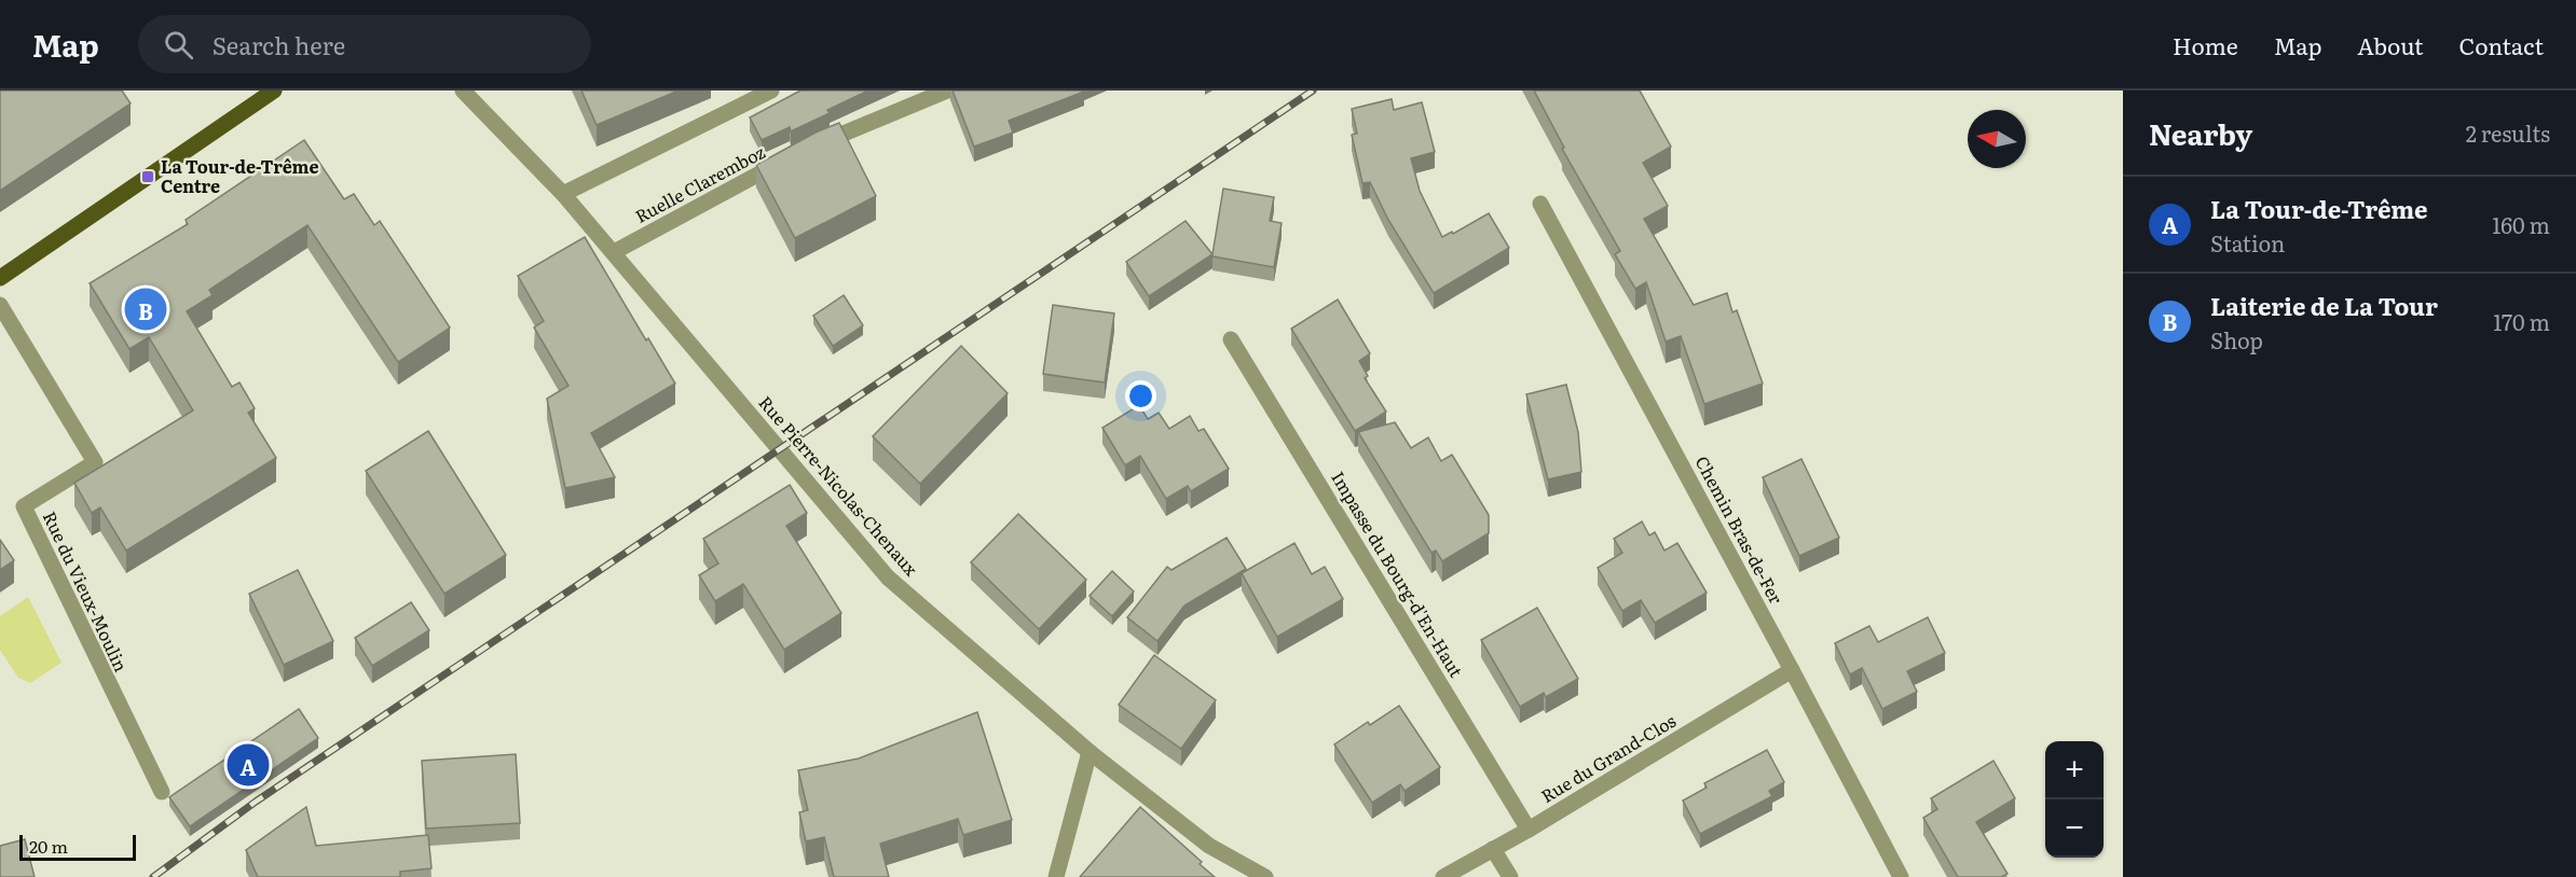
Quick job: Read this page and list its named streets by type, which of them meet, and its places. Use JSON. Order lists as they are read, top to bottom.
{
  "streets": {
    "street": [
      "Ruelle Claremboz",
      "Rue Pierre-Nicolas-Chenaux",
      "Chemin Bras-de-Fer",
      "Impasse du Bourg-d'En-Haut",
      "Rue du Vieux-Moulin",
      "Rue du Grand-Clos"
    ]
  },
  "crossings": [
    ["Ruelle Claremboz", "Rue Pierre-Nicolas-Chenaux"],
    ["Chemin Bras-de-Fer", "Rue du Grand-Clos"],
    ["Impasse du Bourg-d'En-Haut", "Rue du Grand-Clos"]
  ],
  "places": {
    "transit": ["La Tour-de-Trême Centre"]
  },
  "scale_bar": "20 m",
  "north": "left",
  "page": {
    "header": "Map",
    "search": "Search here",
    "nav": [
      "Home",
      "Map",
      "About",
      "Contact"
    ],
    "heading": ["Nearby", "2 results"],
    "list": [
      {
        "mark": "A",
        "name": "La Tour-de-Trême",
        "note": "Station",
        "value": "160 m"
      },
      {
        "mark": "B",
        "name": "Laiterie de La Tour",
        "note": "Shop",
        "value": "170 m"
      }
    ],
    "pins": ["B", "A"],
    "map_buttons": ["+", "−"],
    "scale": "20 m"
  }
}
